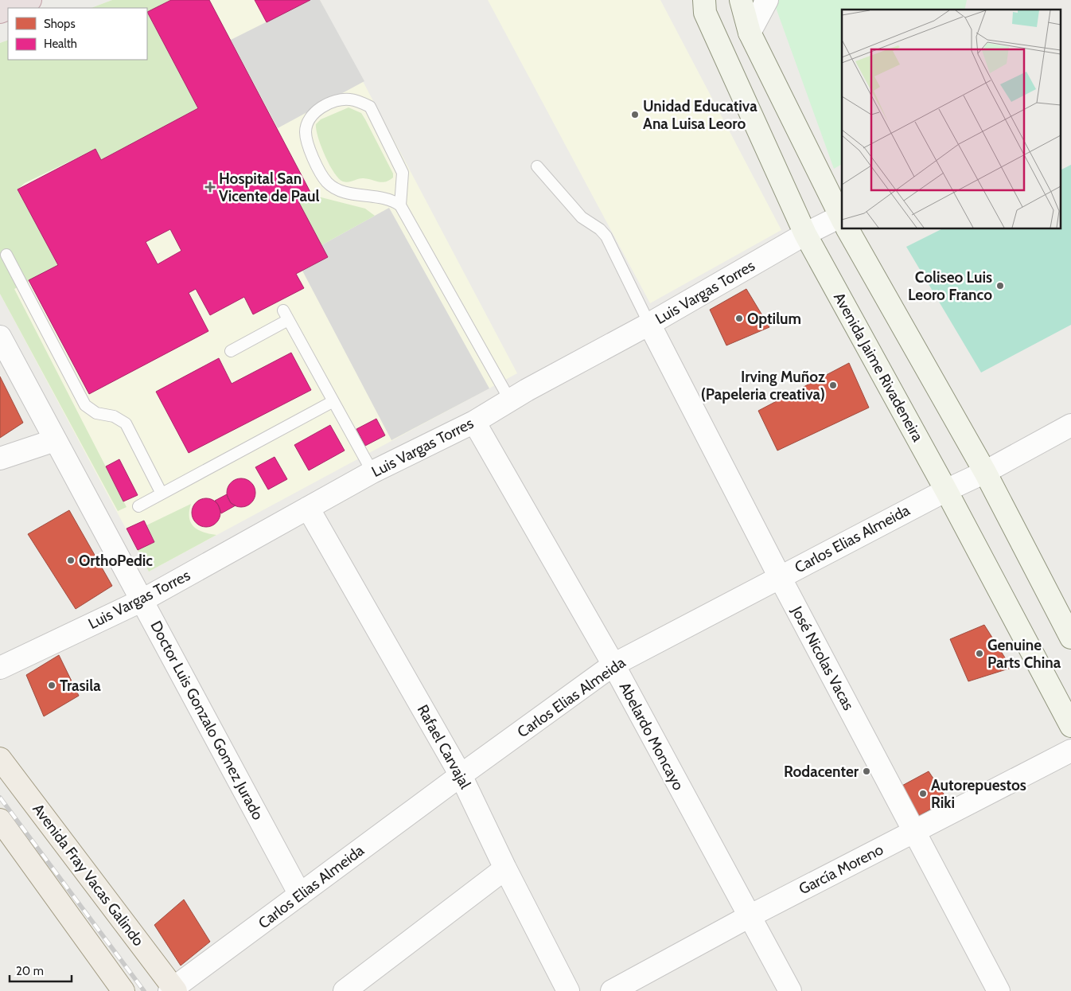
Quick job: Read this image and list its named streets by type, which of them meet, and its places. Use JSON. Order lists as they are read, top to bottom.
{
  "streets": {
    "main road": ["Avenida Jaime Rivadeneira", "Avenida Fray Vacas Galindo"],
    "street": [
      "Luis Vargas Torres",
      "Carlos Elias Almeida",
      "José Nicolas Vacas",
      "Doctor Luis Gonzalo Gomez Jurado",
      "Abelardo Moncayo",
      "Rafael Carvajal",
      "García Moreno"
    ]
  },
  "crossings": [
    ["Luis Vargas Torres", "Avenida Jaime Rivadeneira"],
    ["Luis Vargas Torres", "José Nicolas Vacas"],
    ["Luis Vargas Torres", "Doctor Luis Gonzalo Gomez Jurado"],
    ["Luis Vargas Torres", "Abelardo Moncayo"],
    ["Luis Vargas Torres", "Rafael Carvajal"],
    ["Avenida Jaime Rivadeneira", "Carlos Elias Almeida"],
    ["Carlos Elias Almeida", "José Nicolas Vacas"],
    ["Carlos Elias Almeida", "Doctor Luis Gonzalo Gomez Jurado"],
    ["Carlos Elias Almeida", "Abelardo Moncayo"],
    ["Carlos Elias Almeida", "Rafael Carvajal"],
    ["Carlos Elias Almeida", "Avenida Fray Vacas Galindo"],
    ["José Nicolas Vacas", "García Moreno"],
    ["Abelardo Moncayo", "García Moreno"]
  ],
  "places": {
    "other": [
      "Unidad Educativa Ana Luisa Leoro",
      "Coliseo Luis Leoro Franco",
      "Optilum",
      "Irving Muñoz (Papeleria creativa)",
      "OrthoPedic",
      "Genuine Parts China",
      "Trasila",
      "Rodacenter",
      "Autorepuestos Riki"
    ],
    "health": ["Hospital San Vicente de Paul"]
  },
  "legend": ["Shops", "Health"],
  "scale_bar": "20 m"
}
